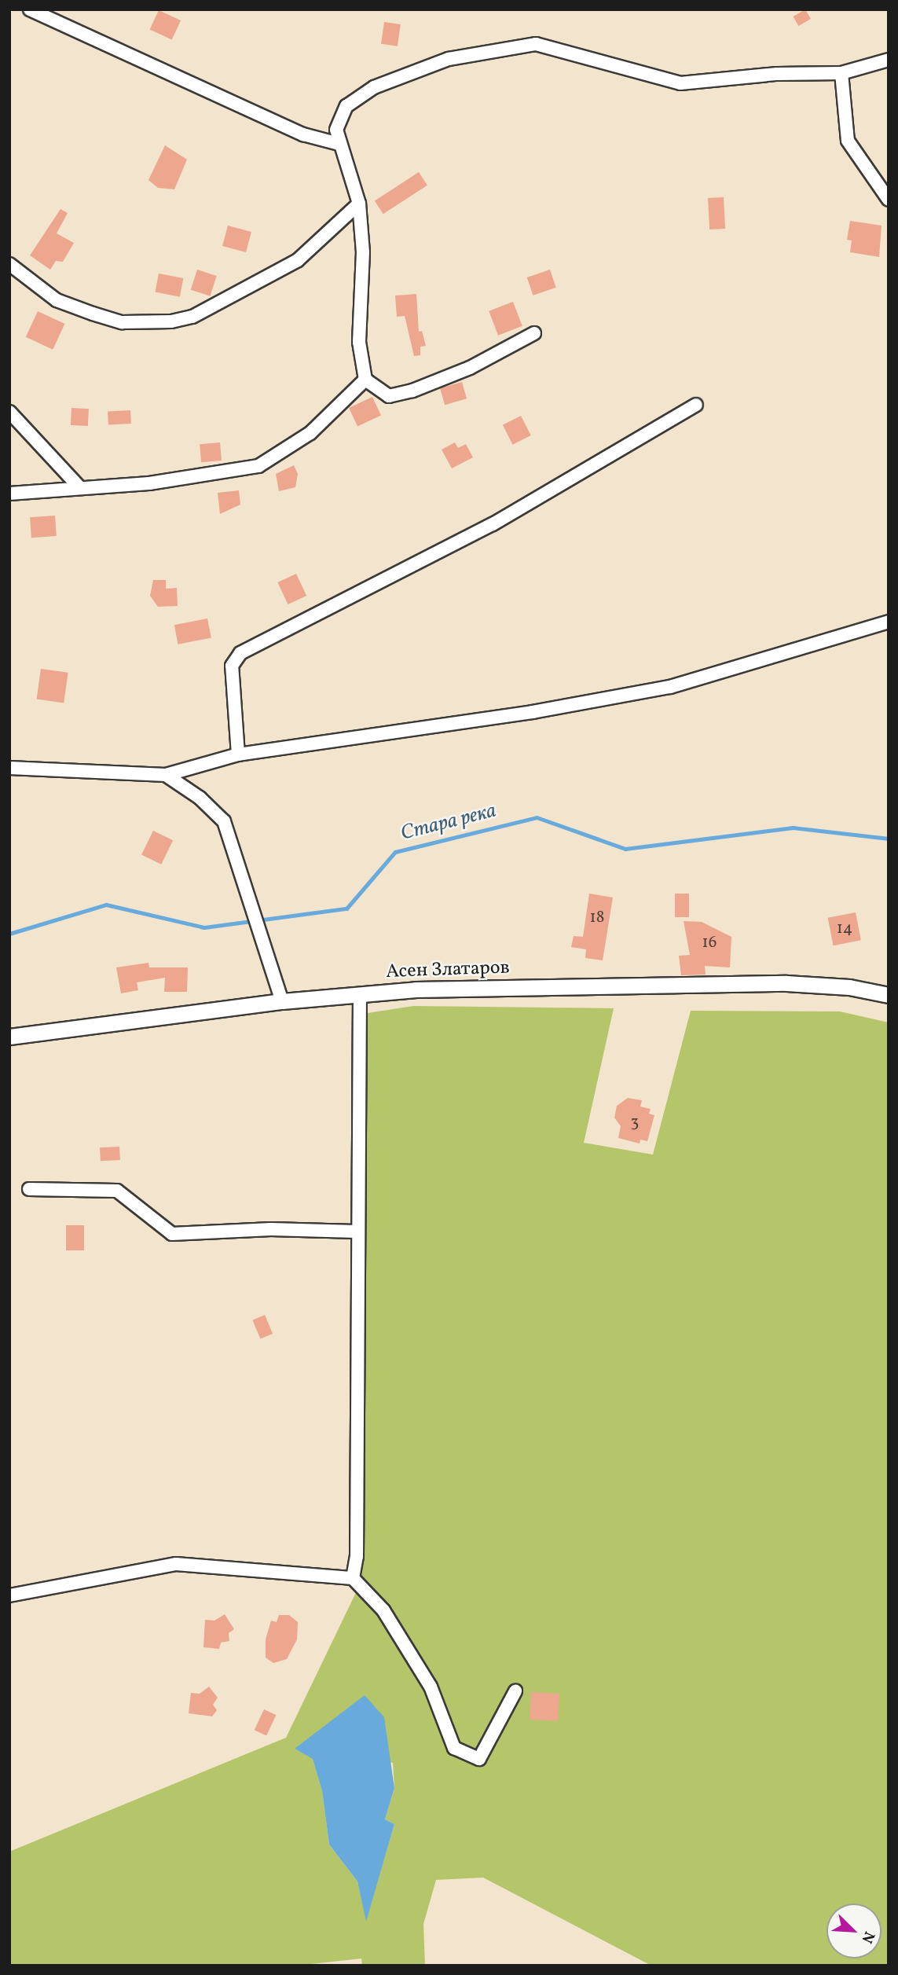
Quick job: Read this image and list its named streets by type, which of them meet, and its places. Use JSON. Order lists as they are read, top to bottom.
{
  "streets": {
    "street": ["Асен Златаров"]
  },
  "water": ["Стара река"],
  "house_numbers": [
    "18",
    "14",
    "16",
    "3"
  ],
  "north": "bottom right"
}
